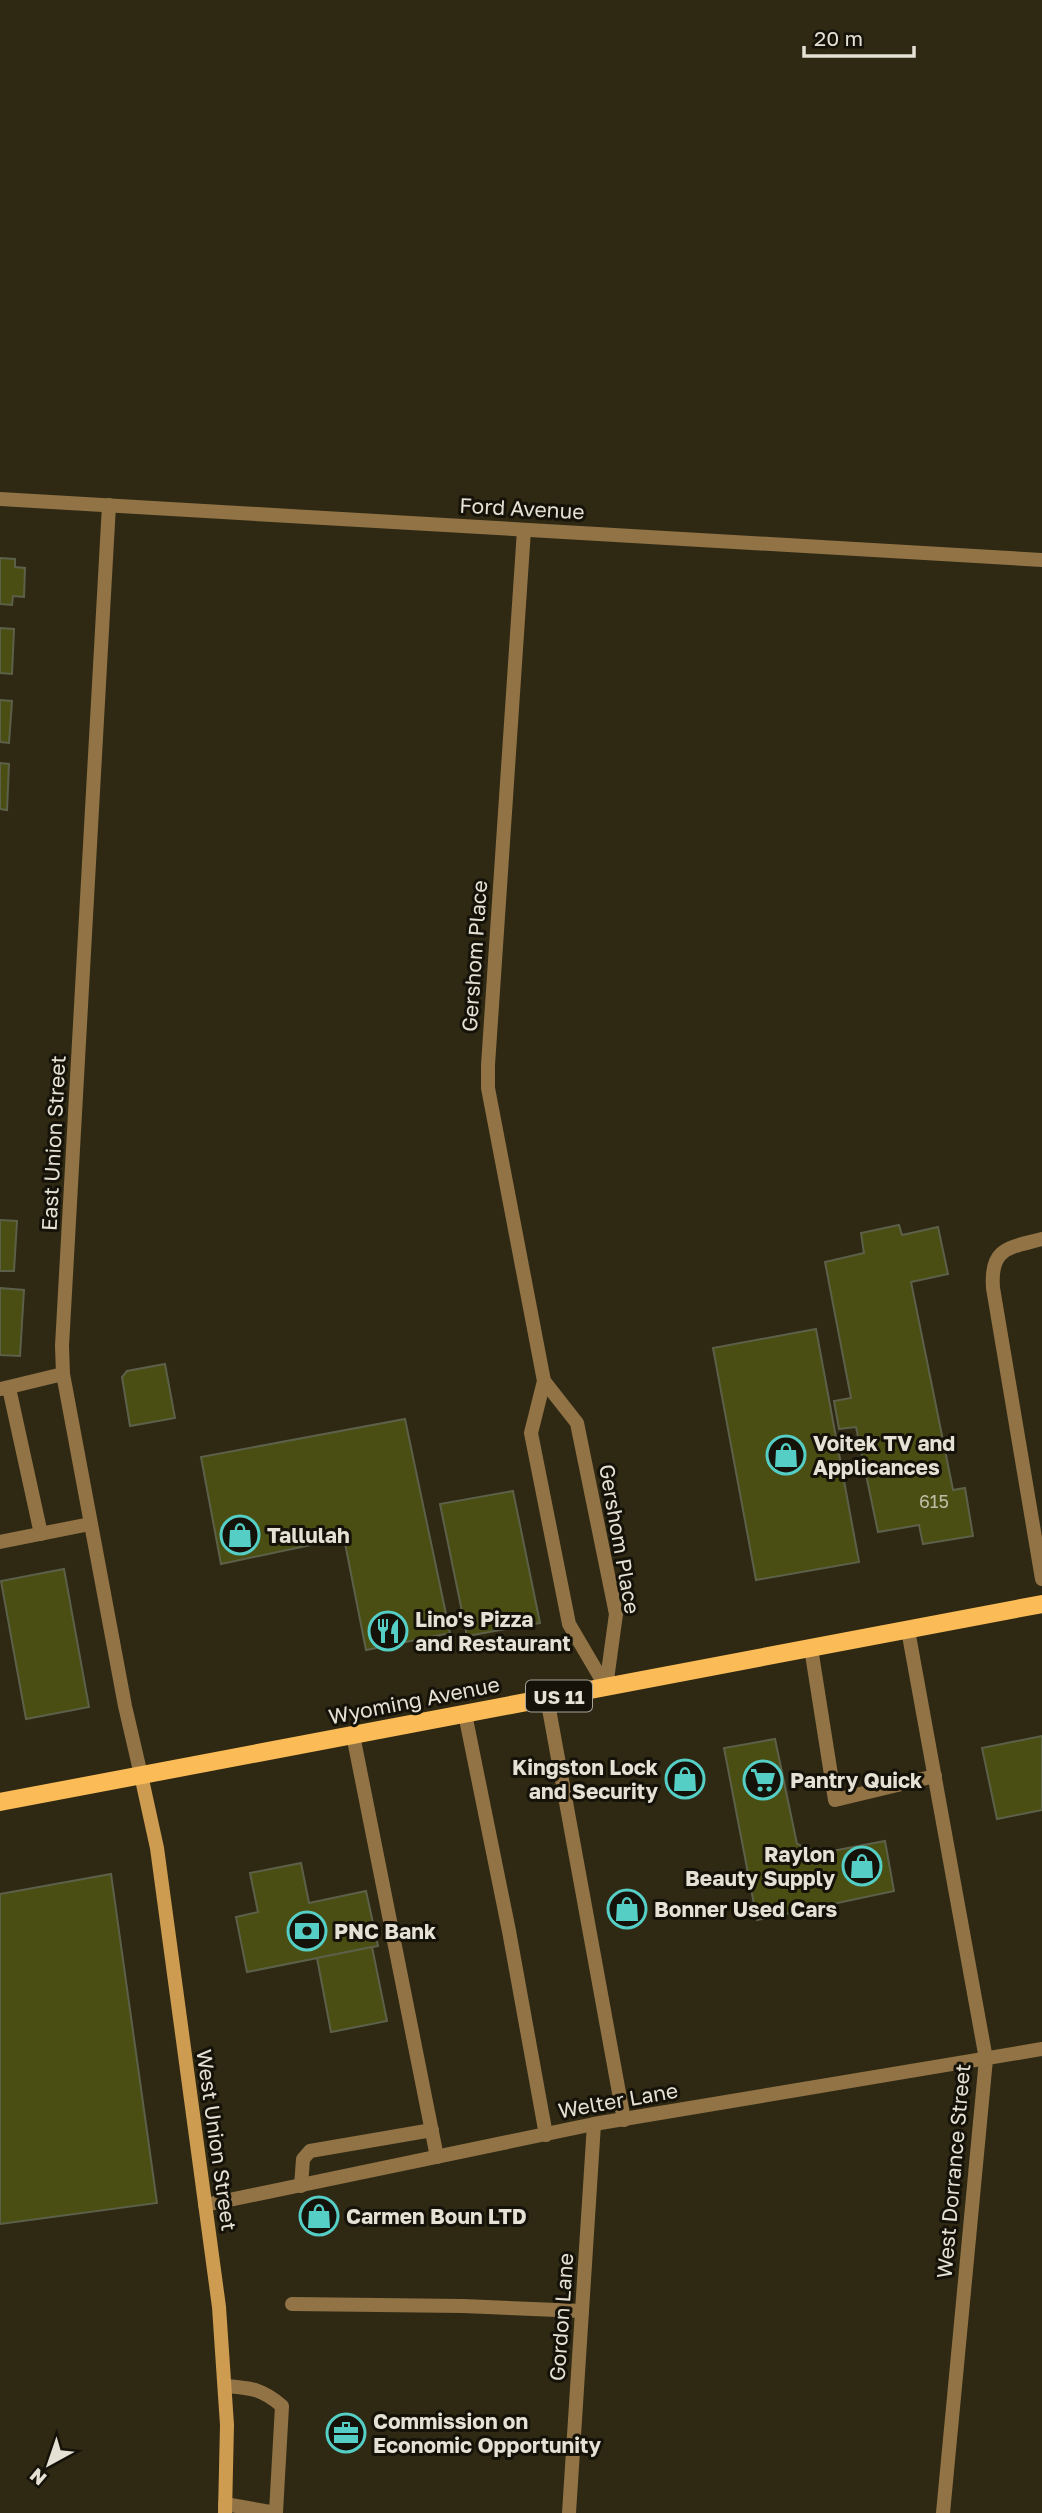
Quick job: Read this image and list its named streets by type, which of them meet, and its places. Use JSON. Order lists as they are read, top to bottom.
{
  "streets": {
    "main road": ["US 11", "Wyoming Avenue", "West Union Street"],
    "street": [
      "Ford Avenue",
      "Gershom Place",
      "East Union Street",
      "Welter Lane",
      "West Dorrance Street",
      "Gordon Lane"
    ]
  },
  "crossings": [
    ["Ford Avenue", "Gershom Place"],
    ["Ford Avenue", "East Union Street"],
    ["Gershom Place", "Wyoming Avenue"],
    ["East Union Street", "Wyoming Avenue"],
    ["East Union Street", "West Union Street"],
    ["Wyoming Avenue", "West Union Street"],
    ["Wyoming Avenue", "West Dorrance Street"],
    ["Welter Lane", "West Union Street"],
    ["Welter Lane", "West Dorrance Street"],
    ["Welter Lane", "Gordon Lane"]
  ],
  "places": {
    "shop": [
      "Voitek TV and Applicances",
      "Tallulah",
      "Kingston Lock and Security",
      "Raylon Beauty Supply",
      "Bonner Used Cars",
      "Carmen Boun LTD"
    ],
    "restaurant": ["Lino's Pizza and Restaurant"],
    "supermarket": ["Pantry Quick"],
    "bank": ["PNC Bank"],
    "office": ["Commission on Economic Opportunity"]
  },
  "house_numbers": ["615"],
  "scale_bar": "20 m",
  "north": "bottom left"
}
